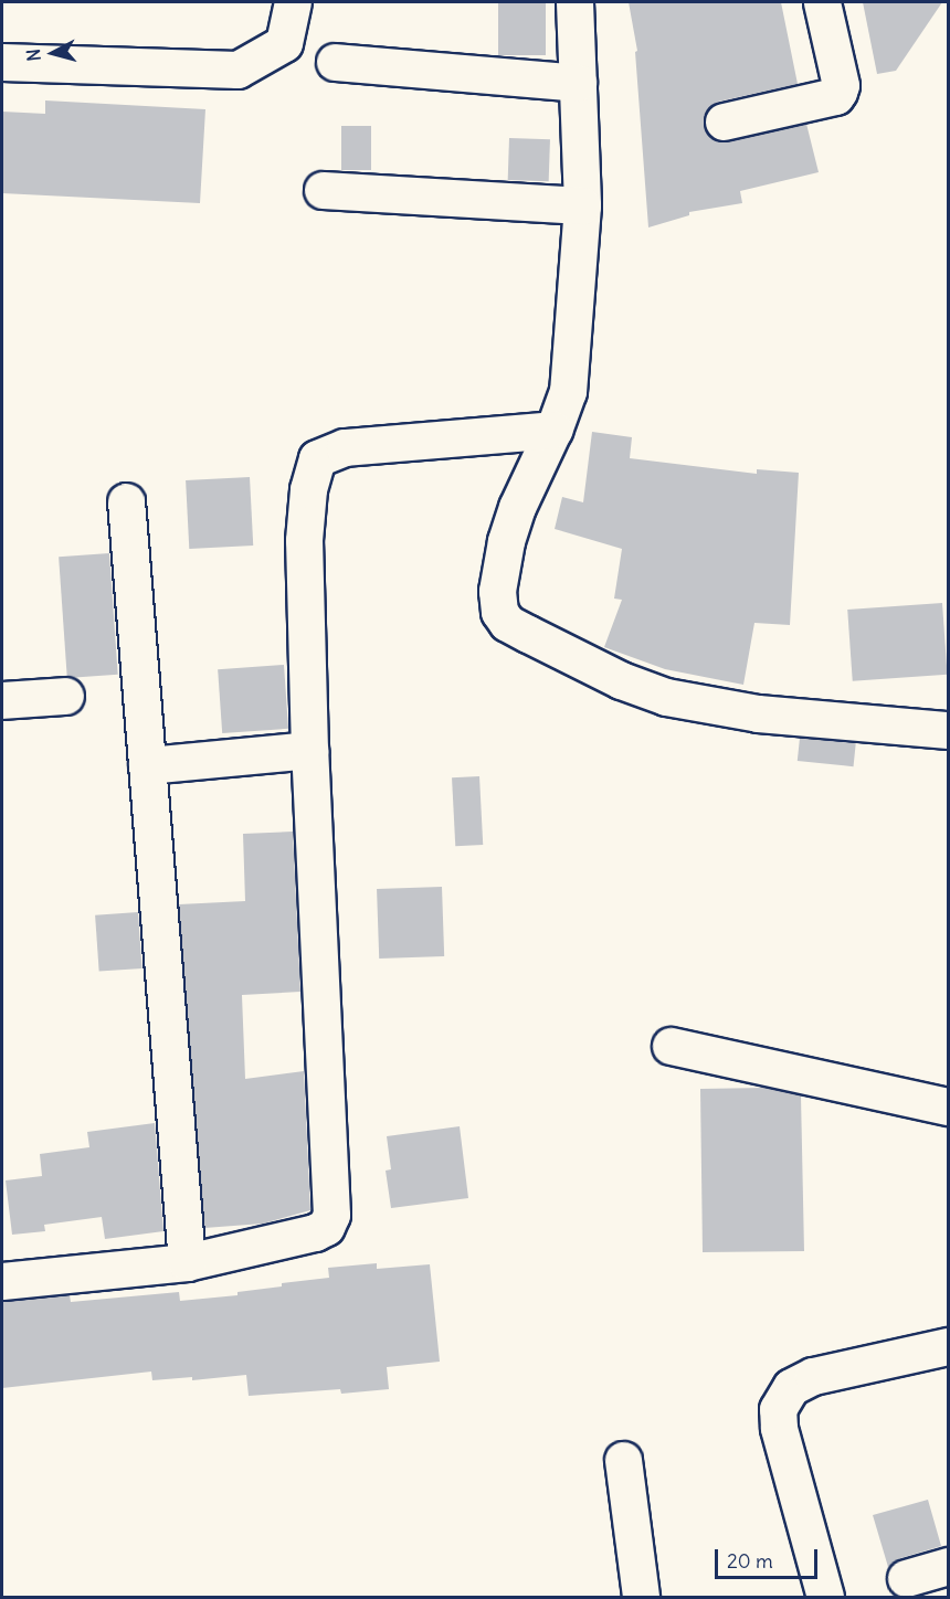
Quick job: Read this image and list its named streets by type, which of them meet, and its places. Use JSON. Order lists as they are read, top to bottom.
{
  "scale_bar": "20 m",
  "north": "left"
}
